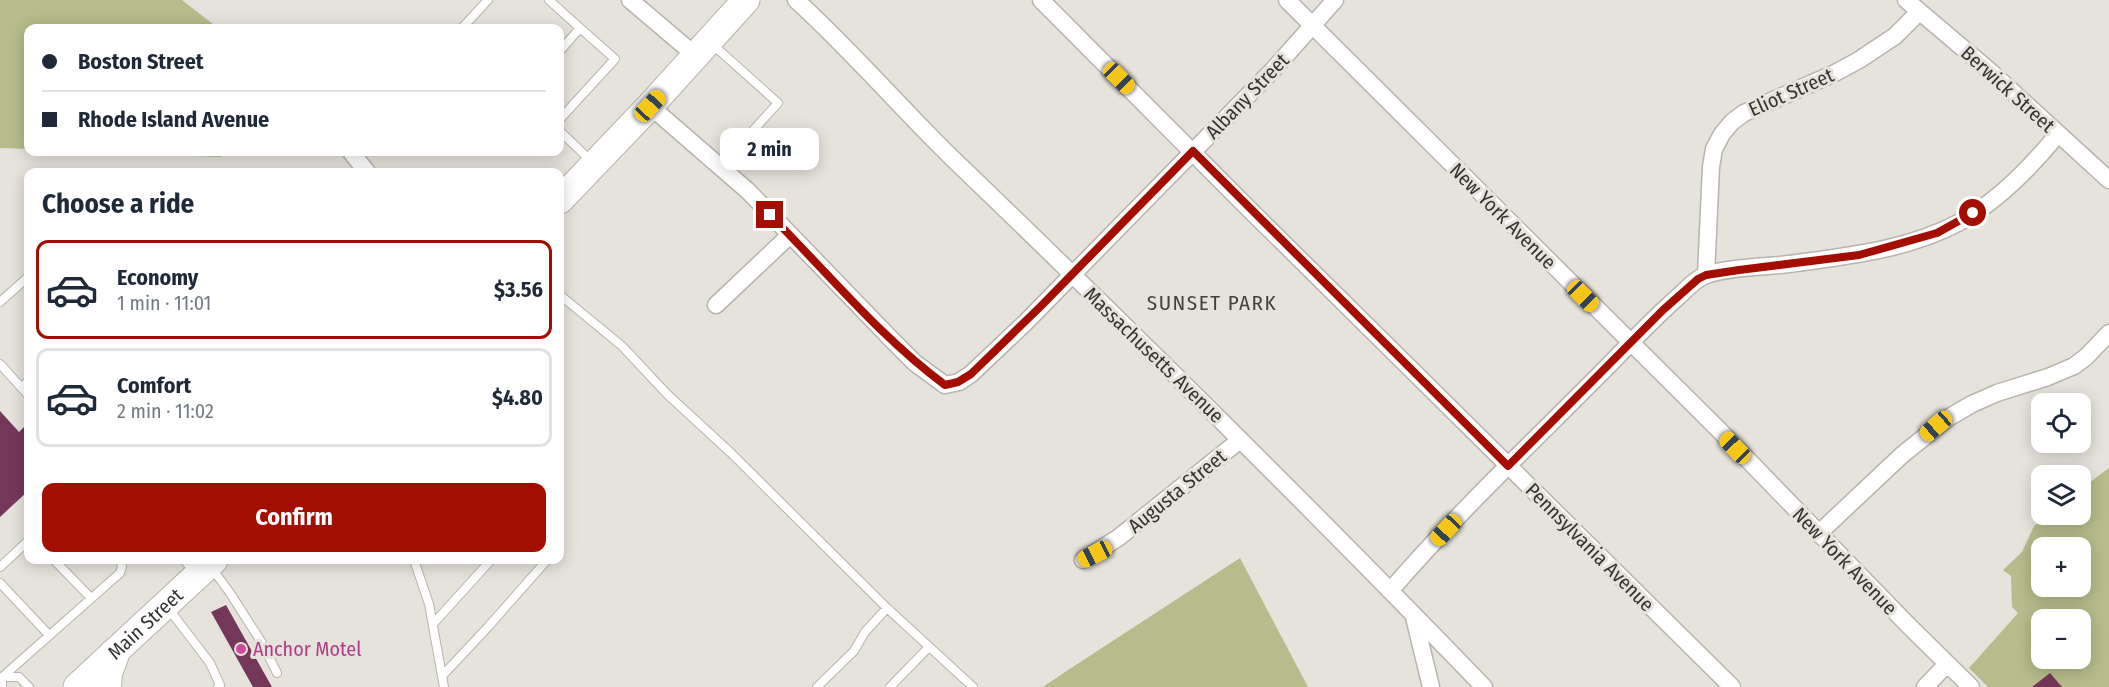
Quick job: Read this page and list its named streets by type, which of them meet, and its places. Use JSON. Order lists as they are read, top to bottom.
{
  "streets": {
    "main road": ["Main Street"],
    "street": [
      "Berwick Street",
      "Eliot Street",
      "Albany Street",
      "New York Avenue",
      "Massachusetts Avenue",
      "Augusta Street",
      "Pennsylvania Avenue"
    ]
  },
  "crossings": [
    ["Berwick Street", "Eliot Street"],
    ["Albany Street", "New York Avenue"],
    ["Albany Street", "Massachusetts Avenue"],
    ["Albany Street", "Pennsylvania Avenue"],
    ["Massachusetts Avenue", "Augusta Street"]
  ],
  "districts": ["SUNSET PARK"],
  "places": ["Anchor Motel"],
  "page": {
    "banner": ["Boston Street", "Rhode Island Avenue"],
    "bubble": "2 min",
    "heading": "Choose a ride",
    "list": [
      {
        "name": "Economy",
        "note": "1 min · 11:01",
        "value": "$3.56"
      },
      {
        "name": "Comfort",
        "note": "2 min · 11:02",
        "value": "$4.80"
      }
    ],
    "map_buttons": ["+", "−"],
    "buttons": "Confirm"
  }
}
